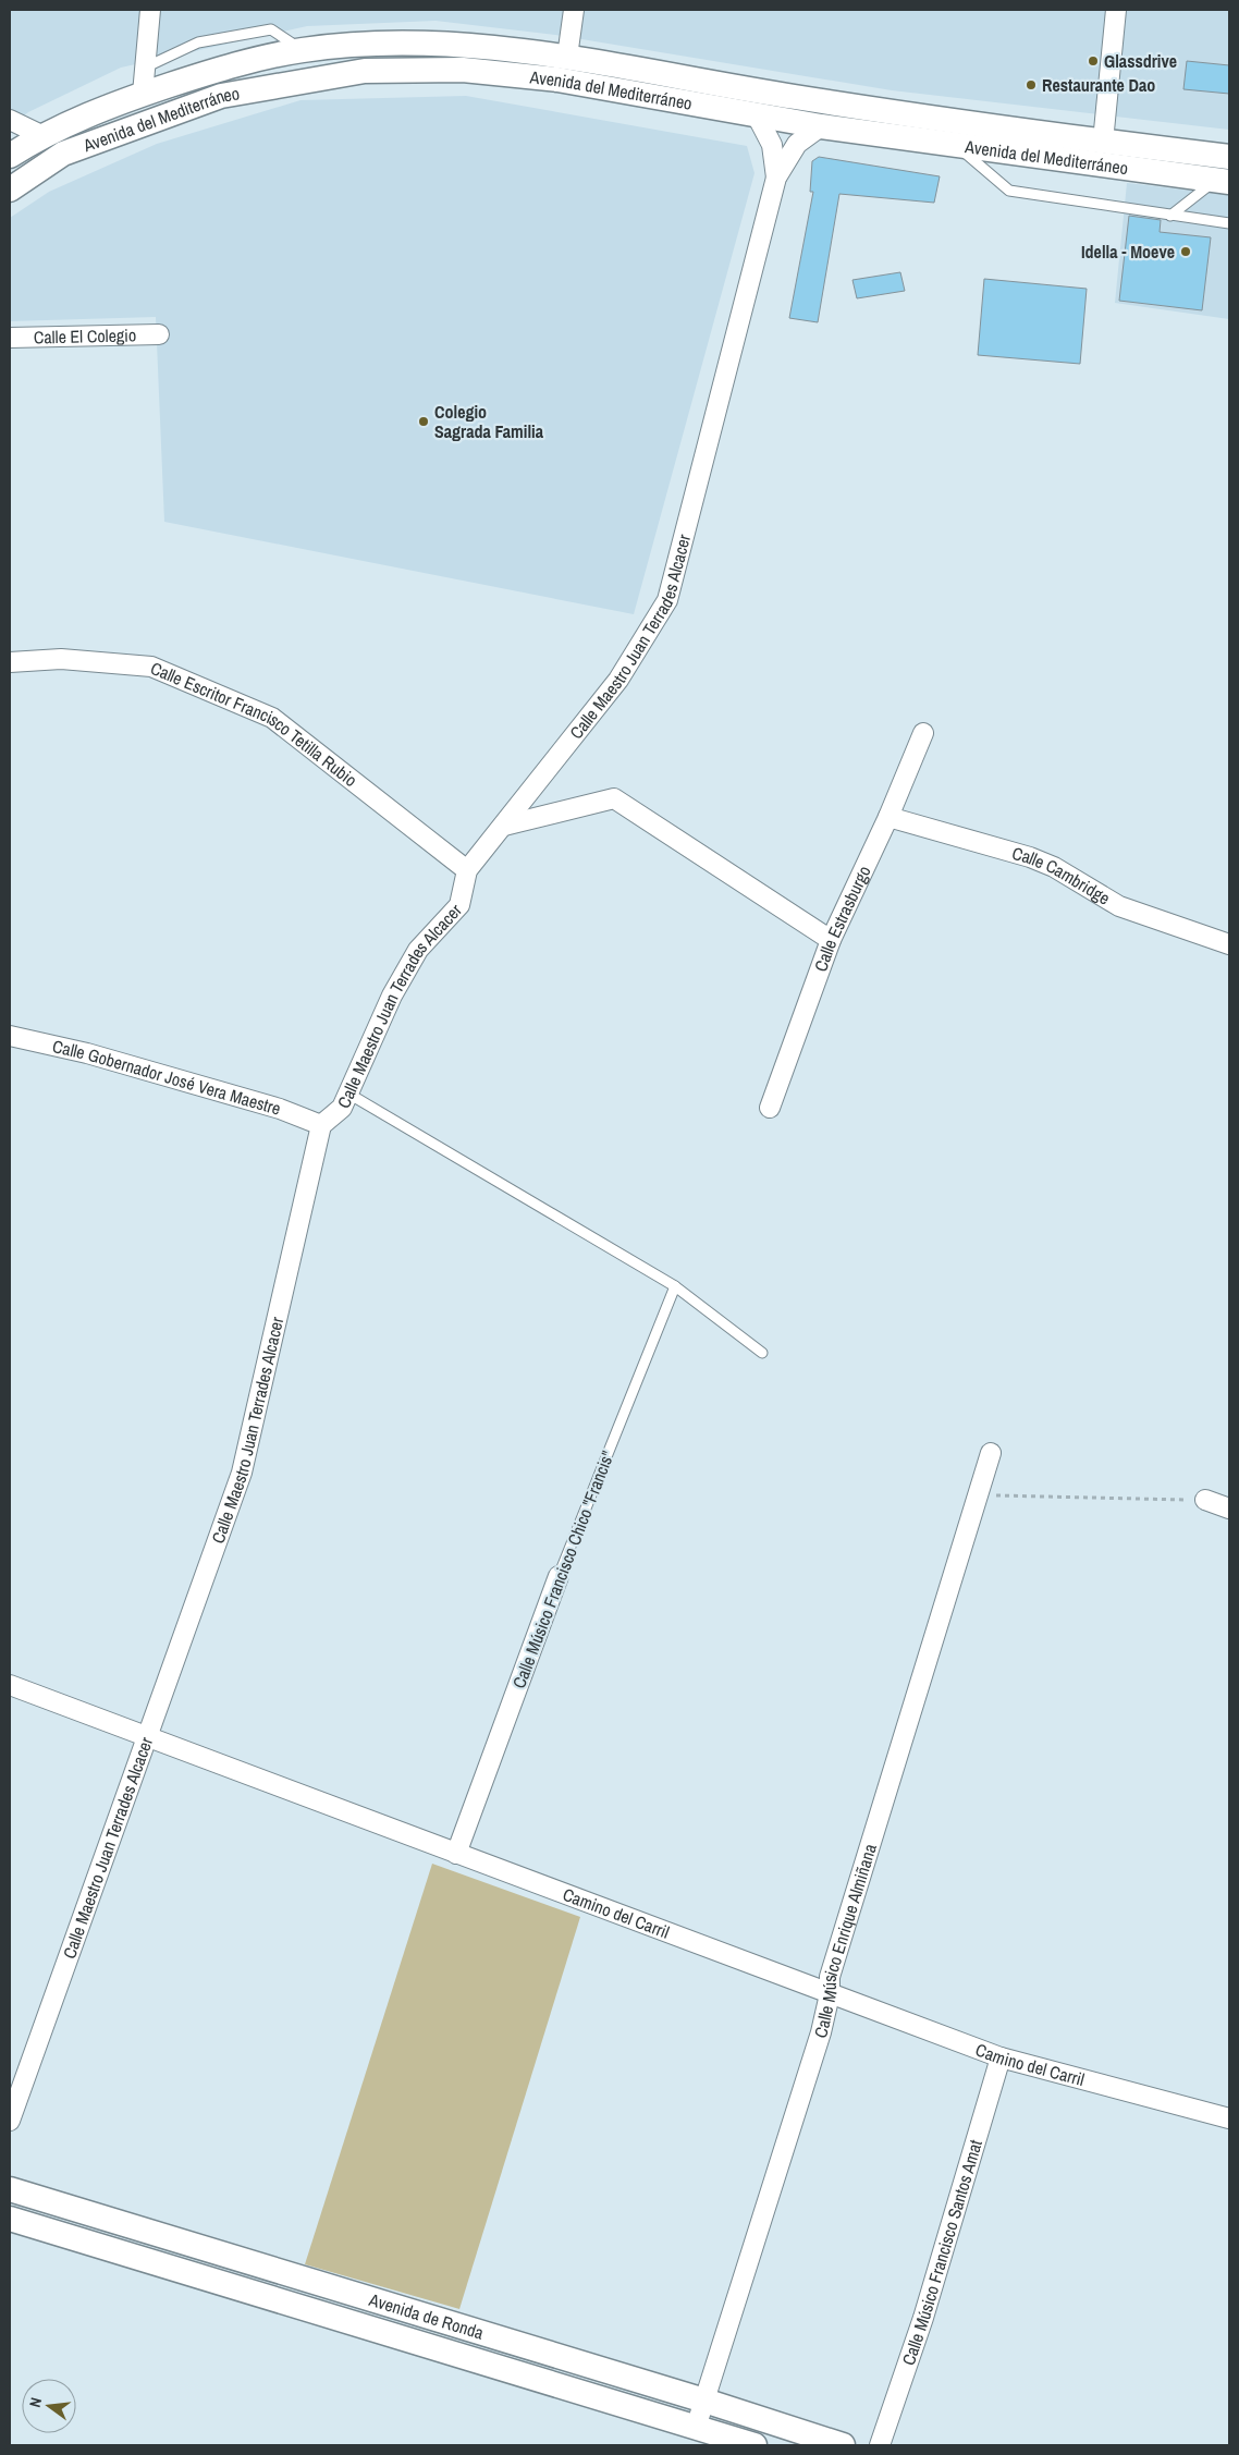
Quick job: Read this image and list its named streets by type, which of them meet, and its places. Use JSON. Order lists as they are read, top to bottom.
{
  "streets": {
    "street": [
      "Avenida del Mediterráneo",
      "Calle El Colegio",
      "Calle Maestro Juan Terrades Alcacer",
      "Calle Escritor Francisco Tetilla Rubio",
      "Calle Cambridge",
      "Calle Estrasburgo",
      "Calle Gobernador José Vera Maestre",
      "Calle Músico Francisco Chico \"Francis\"",
      "Camino del Carril",
      "Calle Músico Enrique Almiñana",
      "Calle Músico Francisco Santos Amat",
      "Avenida de Ronda"
    ]
  },
  "crossings": [
    ["Avenida del Mediterráneo", "Calle Maestro Juan Terrades Alcacer"],
    ["Calle Maestro Juan Terrades Alcacer", "Calle Escritor Francisco Tetilla Rubio"],
    ["Calle Maestro Juan Terrades Alcacer", "Calle Gobernador José Vera Maestre"],
    ["Calle Maestro Juan Terrades Alcacer", "Camino del Carril"],
    ["Calle Cambridge", "Calle Estrasburgo"],
    ["Calle Músico Francisco Chico \"Francis\"", "Camino del Carril"],
    ["Camino del Carril", "Calle Músico Enrique Almiñana"],
    ["Camino del Carril", "Calle Músico Francisco Santos Amat"],
    ["Calle Músico Enrique Almiñana", "Avenida de Ronda"]
  ],
  "places": [
    "Glassdrive",
    "Restaurante Dao",
    "Idella - Moeve",
    "Colegio Sagrada Familia"
  ],
  "north": "left"
}
